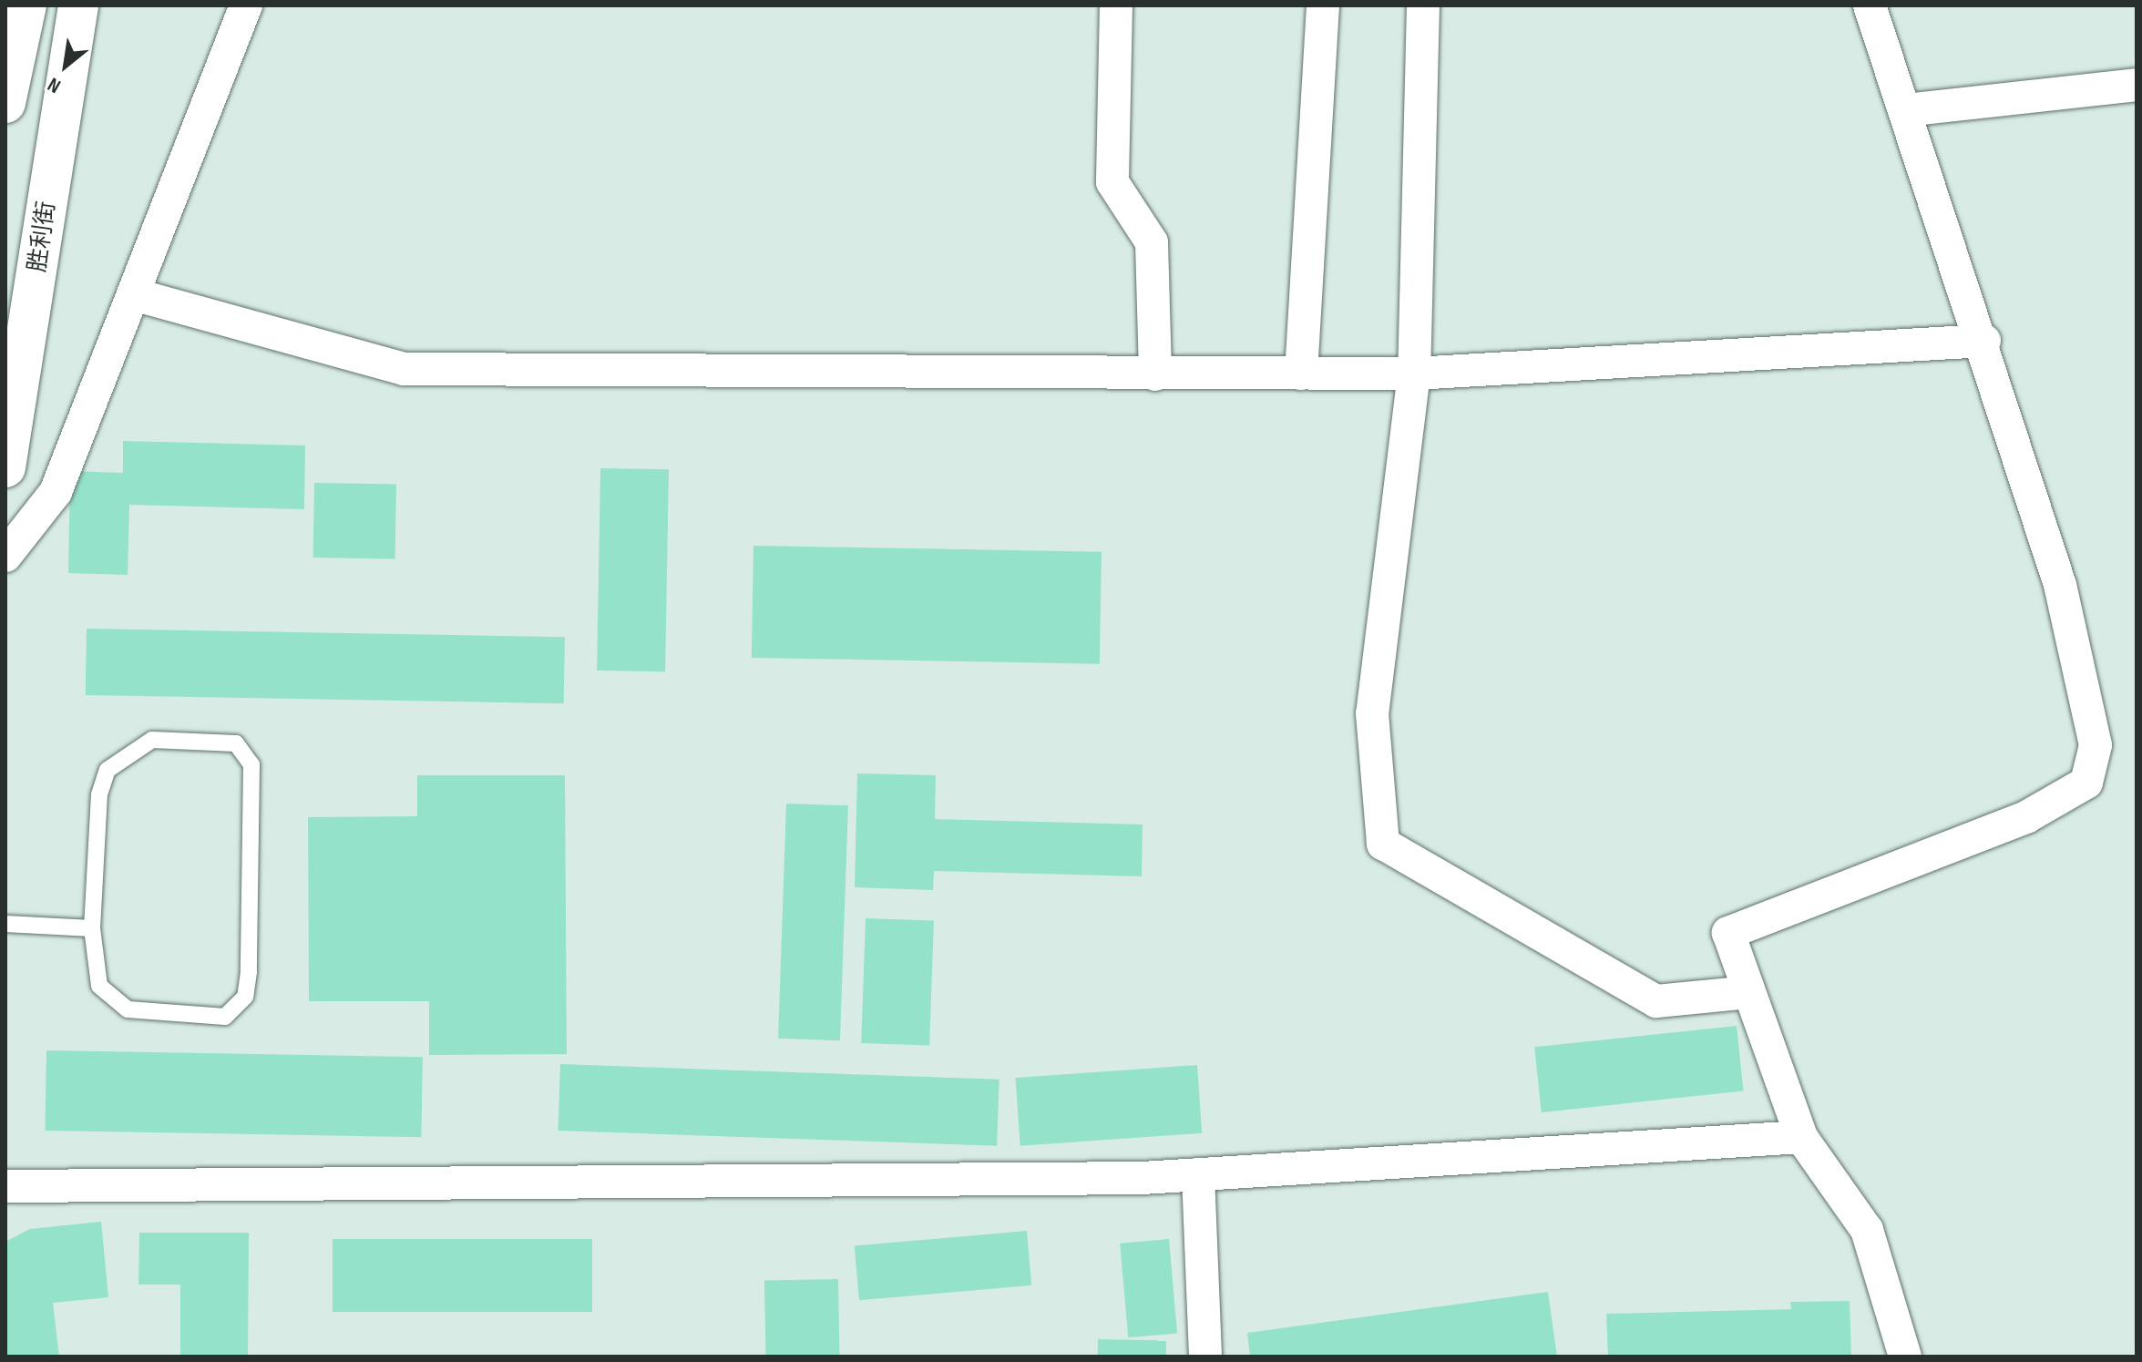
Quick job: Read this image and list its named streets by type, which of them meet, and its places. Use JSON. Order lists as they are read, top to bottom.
{
  "streets": {
    "street": ["胜利街"]
  },
  "north": "bottom left"
}
